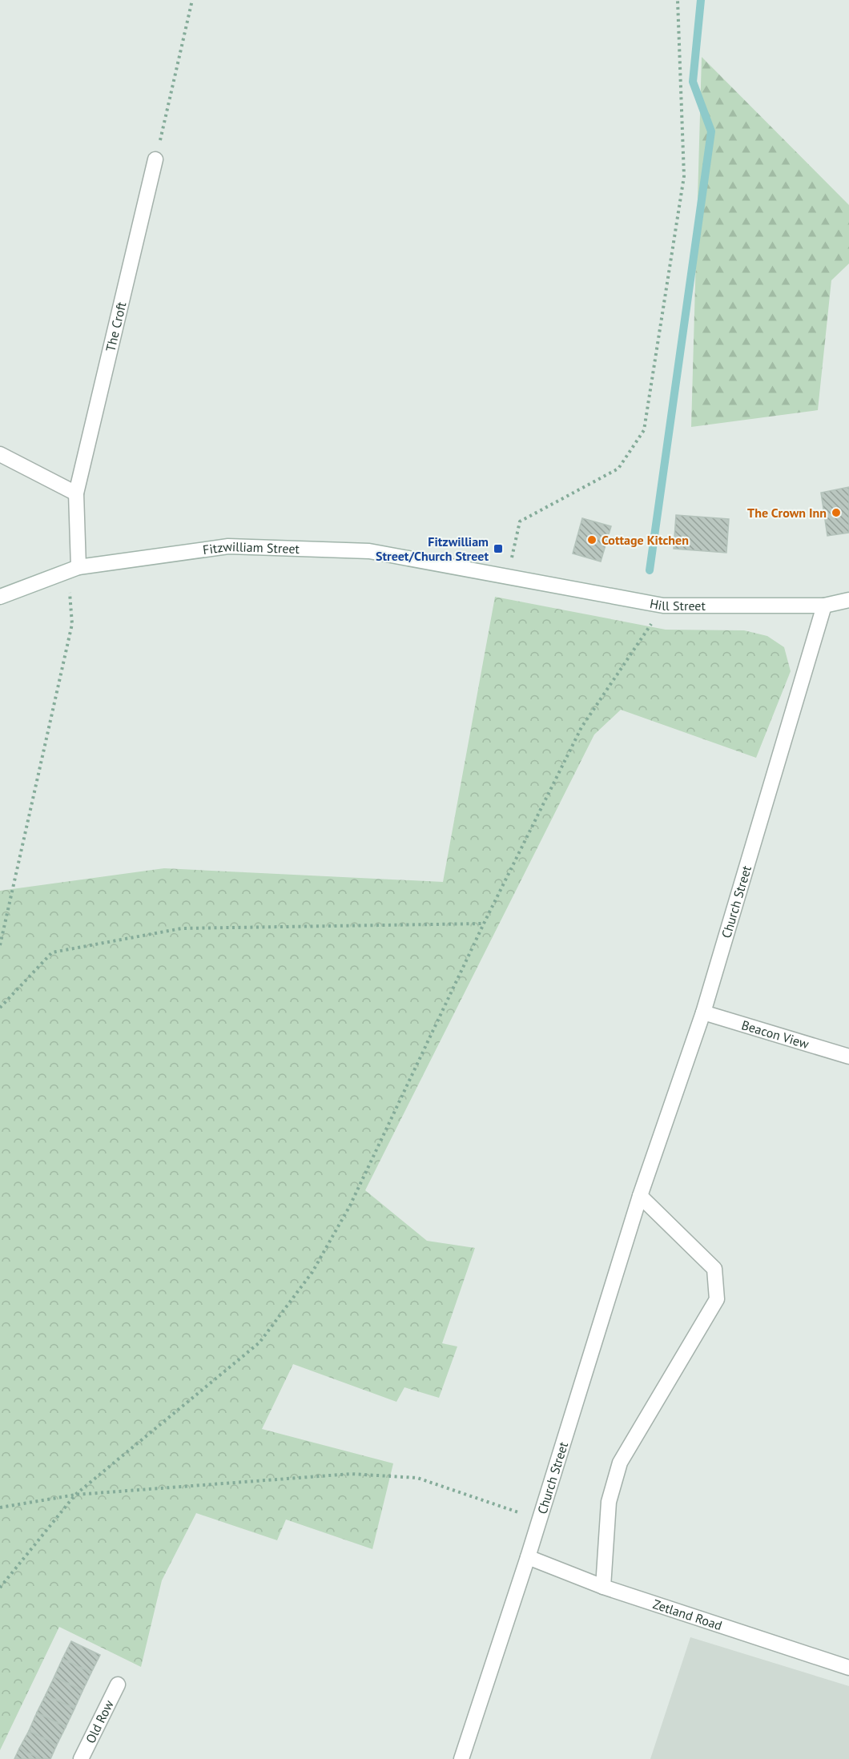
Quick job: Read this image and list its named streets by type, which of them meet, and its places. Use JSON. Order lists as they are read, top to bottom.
{
  "streets": {
    "street": [
      "The Croft",
      "Fitzwilliam Street",
      "Hill Street",
      "Church Street",
      "Beacon View",
      "Zetland Road",
      "Old Row"
    ]
  },
  "crossings": [
    ["The Croft", "Fitzwilliam Street"],
    ["Fitzwilliam Street", "Hill Street"],
    ["Hill Street", "Church Street"],
    ["Church Street", "Beacon View"],
    ["Church Street", "Zetland Road"]
  ],
  "places": {
    "other": ["The Crown Inn", "Cottage Kitchen"],
    "transit": ["Fitzwilliam Street/Church Street"]
  }
}
